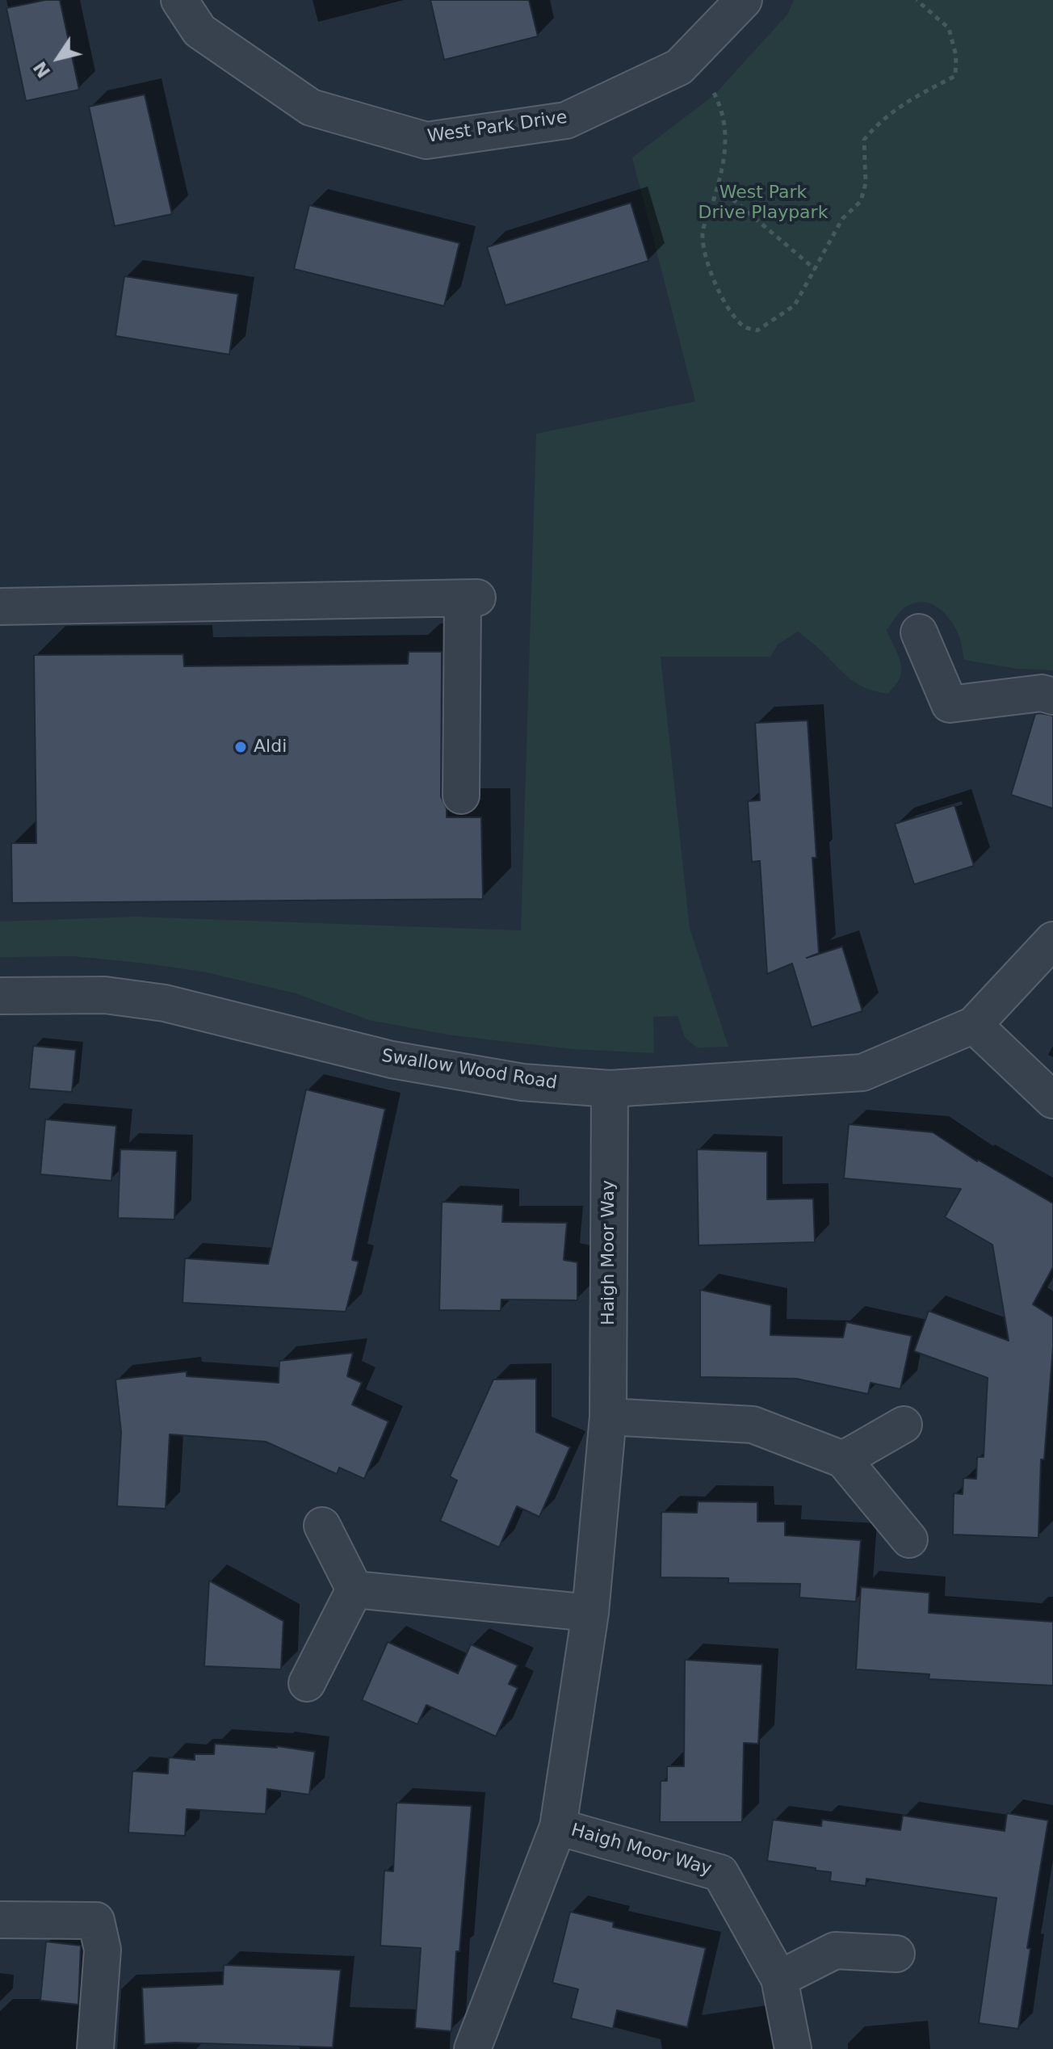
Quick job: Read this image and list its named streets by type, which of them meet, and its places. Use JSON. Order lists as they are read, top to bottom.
{
  "streets": {
    "street": ["West Park Drive", "Swallow Wood Road", "Haigh Moor Way"]
  },
  "crossings": [
    ["Swallow Wood Road", "Haigh Moor Way"]
  ],
  "parks": ["West Park Drive Playpark"],
  "places": ["Aldi"],
  "north": "bottom left"
}
